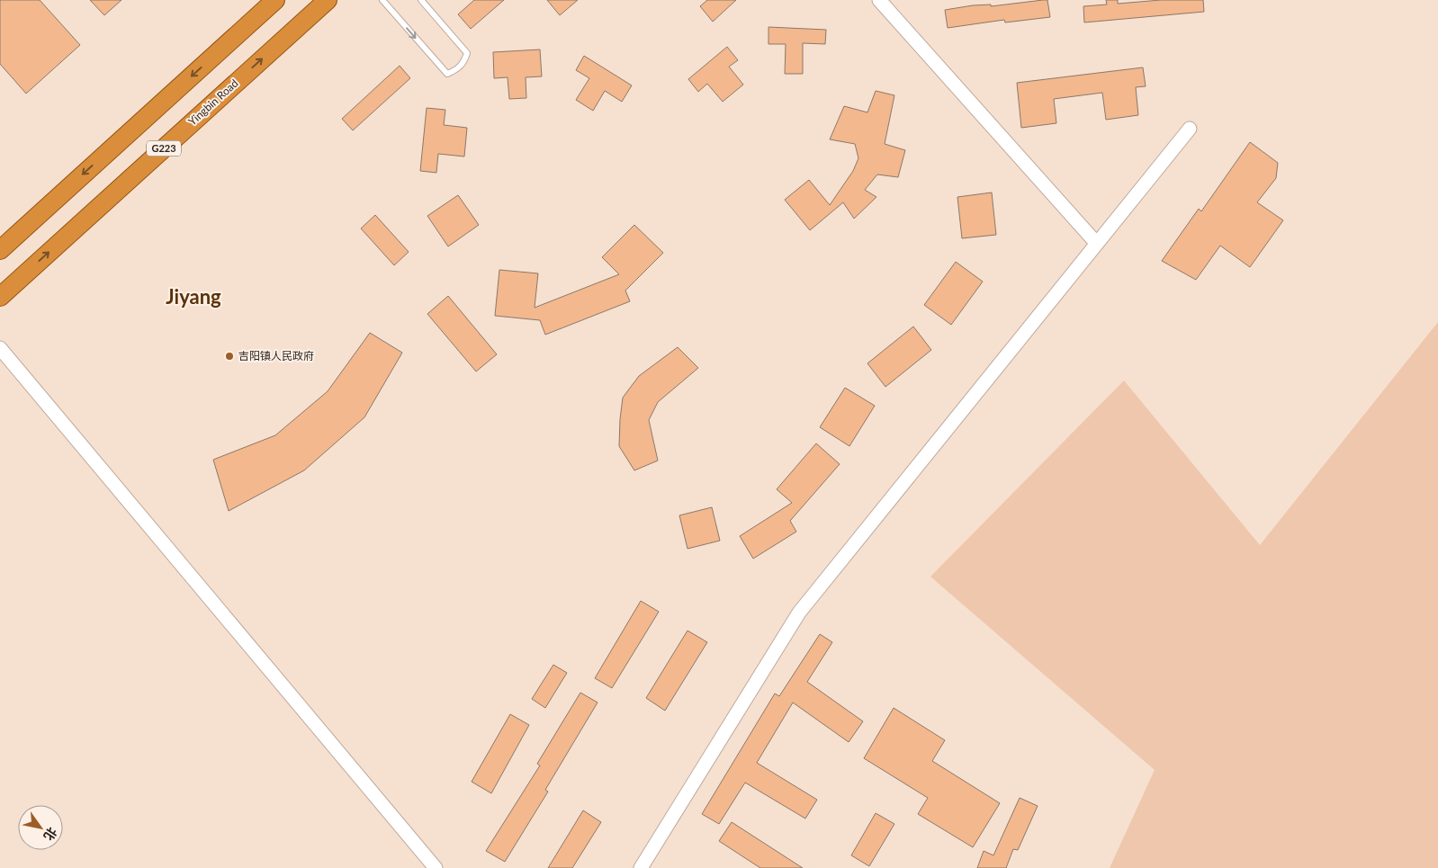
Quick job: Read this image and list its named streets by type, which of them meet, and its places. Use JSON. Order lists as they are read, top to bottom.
{
  "streets": {
    "highway": ["Yingbin Road", "G223"]
  },
  "districts": ["Jiyang"],
  "places": ["吉阳镇人民政府"],
  "north": "bottom right"
}
